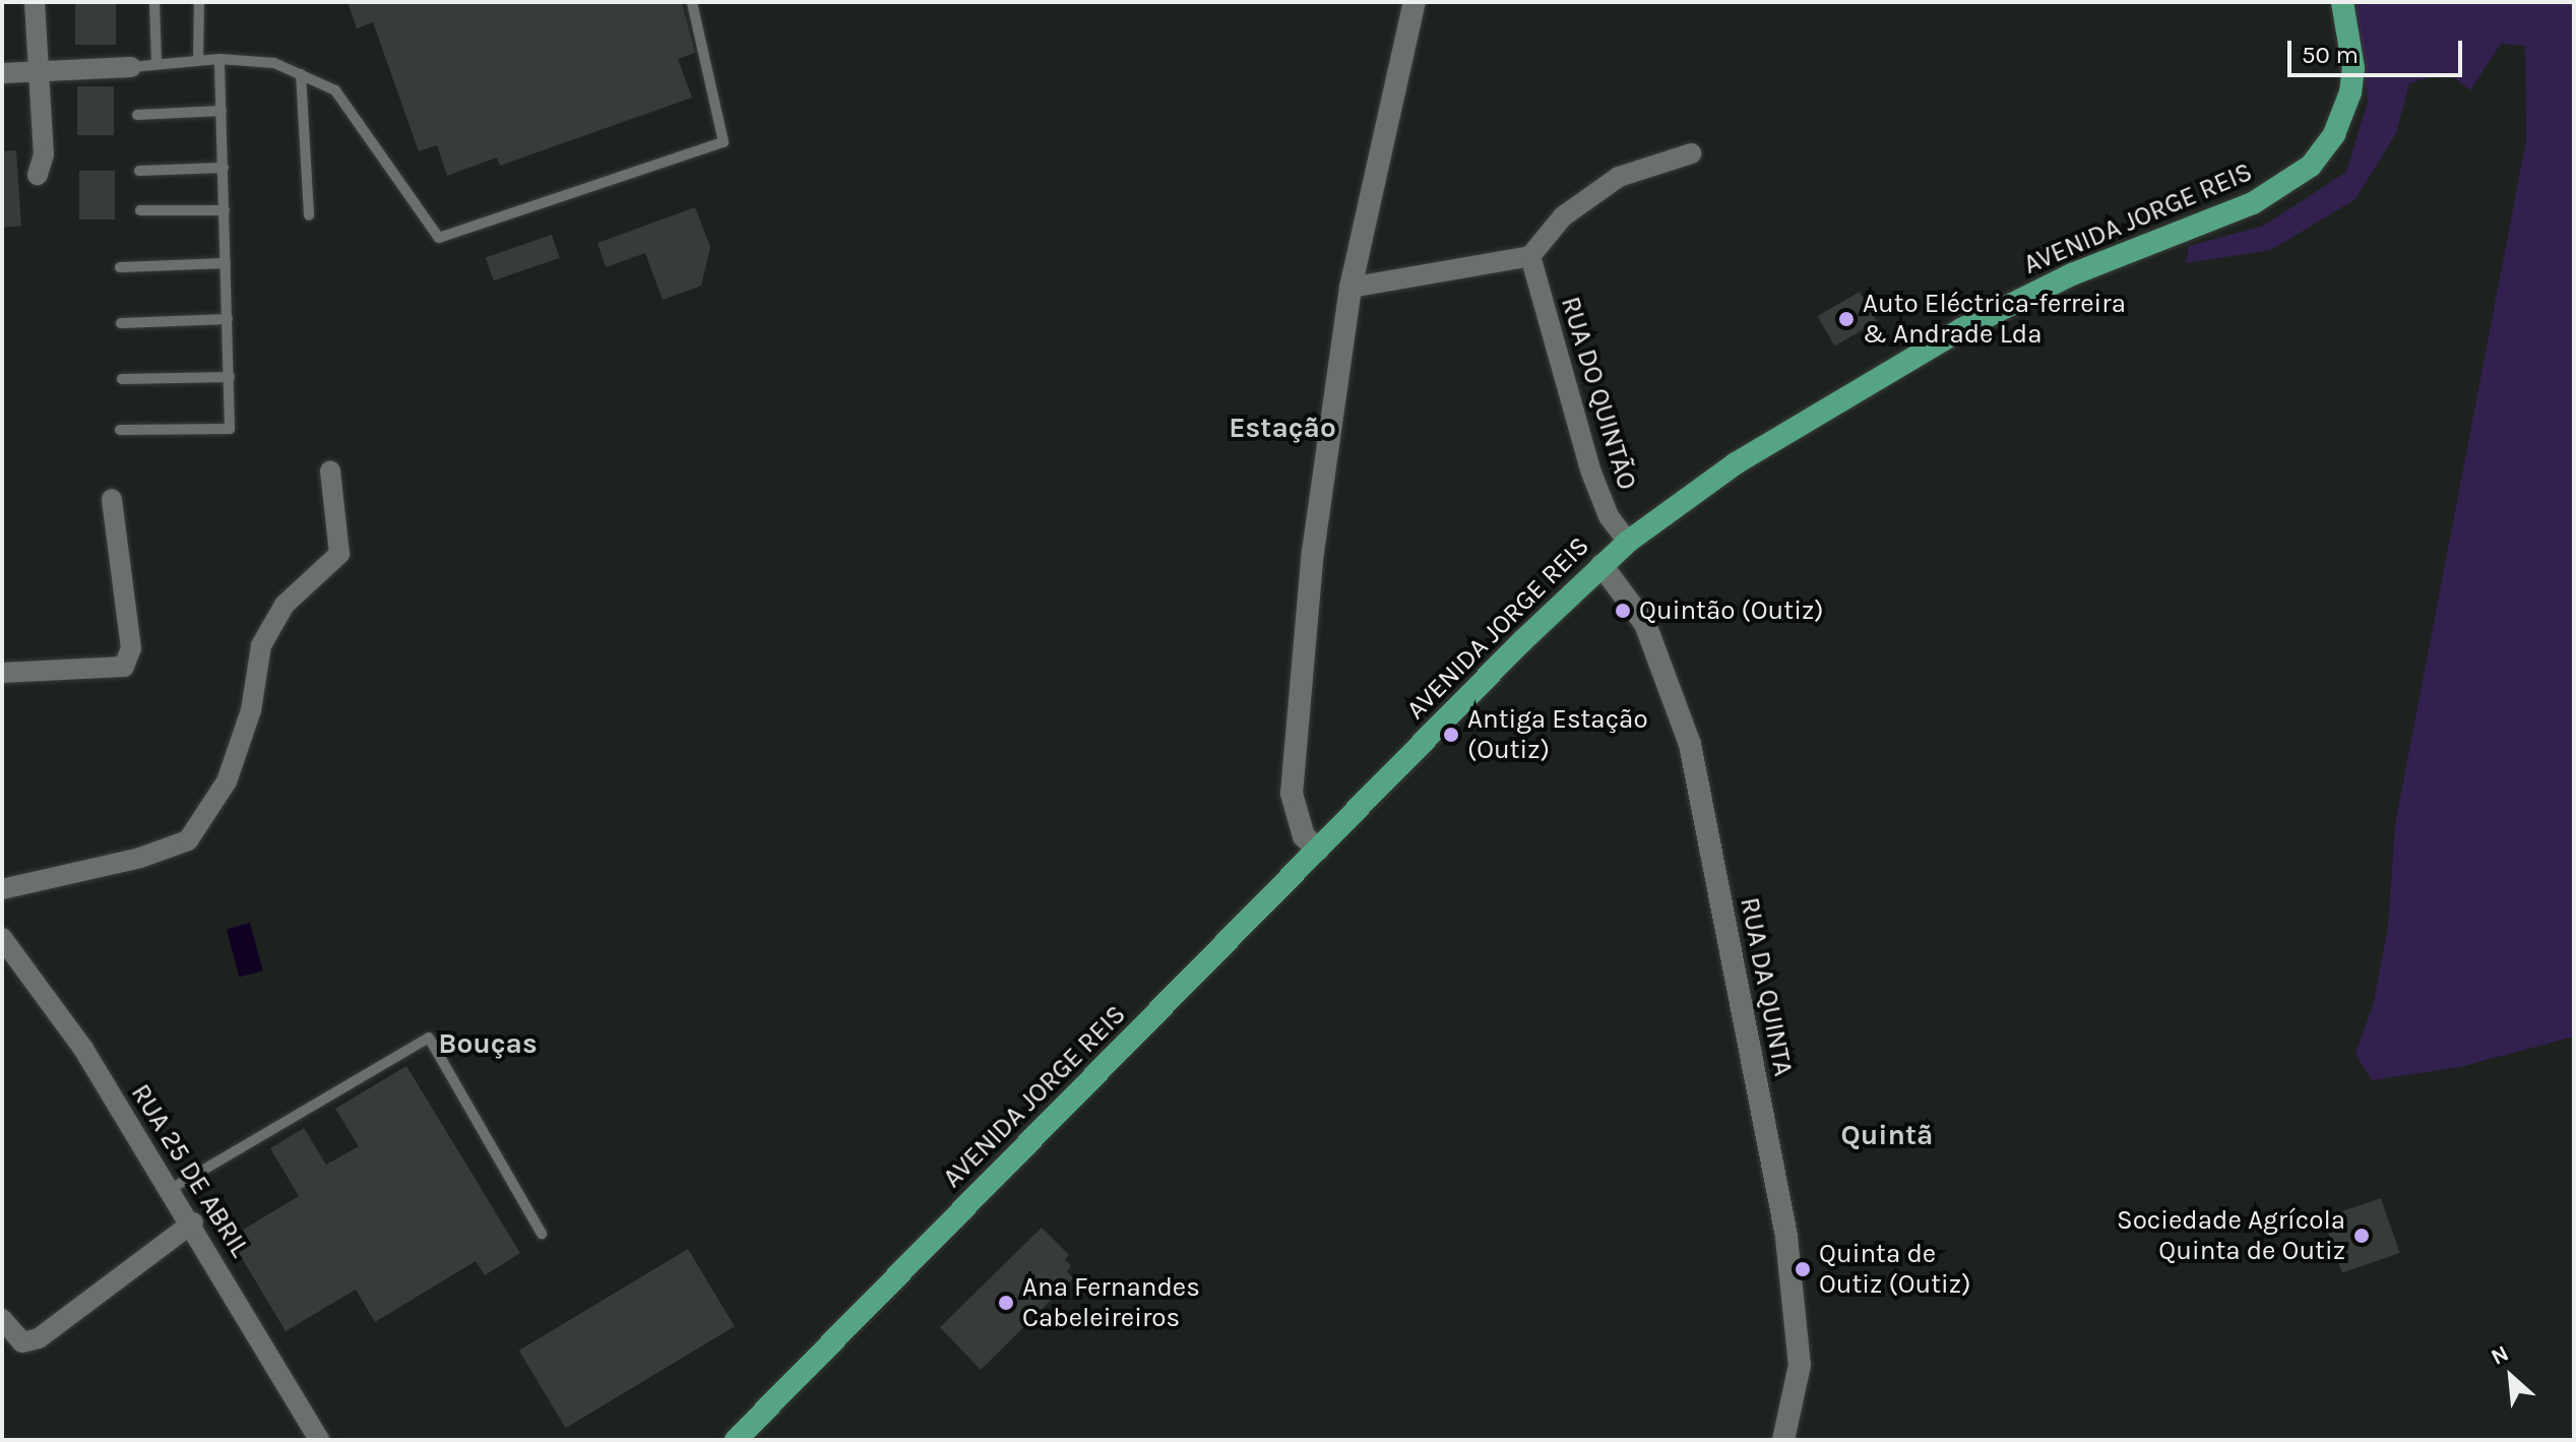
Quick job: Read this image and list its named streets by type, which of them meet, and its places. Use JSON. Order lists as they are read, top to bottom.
{
  "streets": {
    "main road": ["AVENIDA JORGE REIS"],
    "street": ["RUA DO QUINTÃO", "RUA DA QUINTA", "RUA 25 DE ABRIL"]
  },
  "crossings": [
    ["AVENIDA JORGE REIS", "RUA DO QUINTÃO"],
    ["AVENIDA JORGE REIS", "RUA DA QUINTA"]
  ],
  "districts": ["Estação", "Bouças", "Quintã"],
  "places": [
    "Auto Eléctrica-ferreira & Andrade Lda",
    "Quintão (Outiz)",
    "Antiga Estação (Outiz)",
    "Sociedade Agrícola Quinta de Outiz",
    "Quinta de Outiz (Outiz)",
    "Ana Fernandes Cabeleireiros"
  ],
  "scale_bar": "50 m",
  "north": "top left"
}
